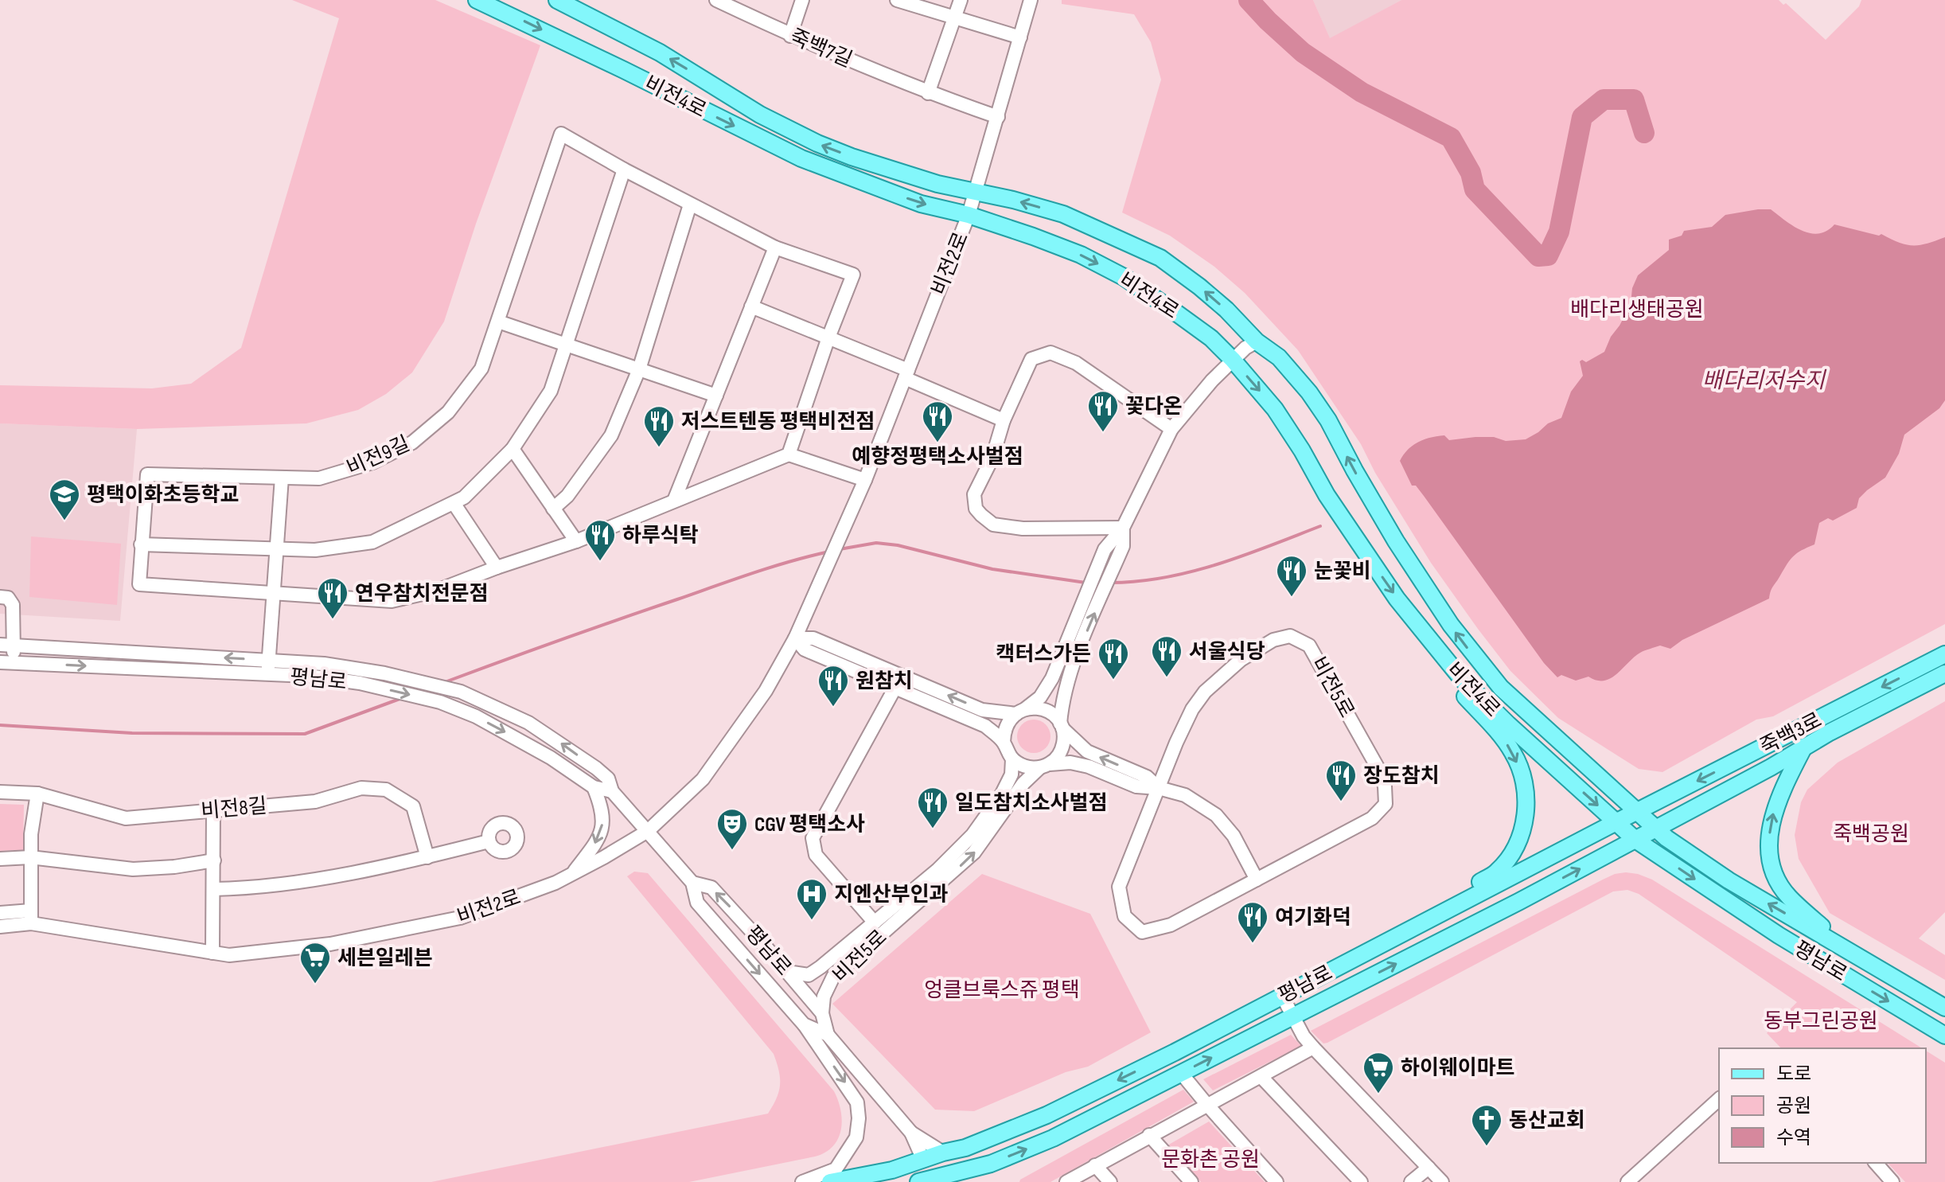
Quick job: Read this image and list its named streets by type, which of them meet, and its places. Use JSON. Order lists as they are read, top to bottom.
{
  "streets": {
    "main road": ["비전4로", "평남로", "죽백3로"],
    "street": [
      "죽백7길",
      "비전2로",
      "비전9길",
      "비전5로",
      "비전8길"
    ]
  },
  "crossings": [
    ["죽백7길", "비전2로"],
    ["비전4로", "비전2로"],
    ["비전4로", "평남로"],
    ["비전4로", "죽백3로"],
    ["비전2로", "평남로"],
    ["평남로", "비전5로"],
    ["평남로", "죽백3로"]
  ],
  "water": ["배다리저수지"],
  "parks": [
    "배다리생태공원",
    "죽백공원",
    "엉클브룩스쥬 평택",
    "동부그린공원",
    "문화촌 공원"
  ],
  "places": {
    "restaurant": [
      "꽃다온",
      "예향정평택소사벌점",
      "저스트텐동 평택비전점",
      "하루식탁",
      "눈꽃비",
      "연우참치전문점",
      "서울식당",
      "캑터스가든",
      "원참치",
      "장도참치",
      "일도참치소사벌점",
      "여기화덕"
    ],
    "school or university": ["평택이화초등학교"],
    "theatre": ["CGV 평택소사"],
    "hospital": ["지엔산부인과"],
    "supermarket": ["세븐일레븐", "하이웨이마트"],
    "church": ["동산교회"]
  },
  "legend": ["도로", "공원", "수역"]
}
